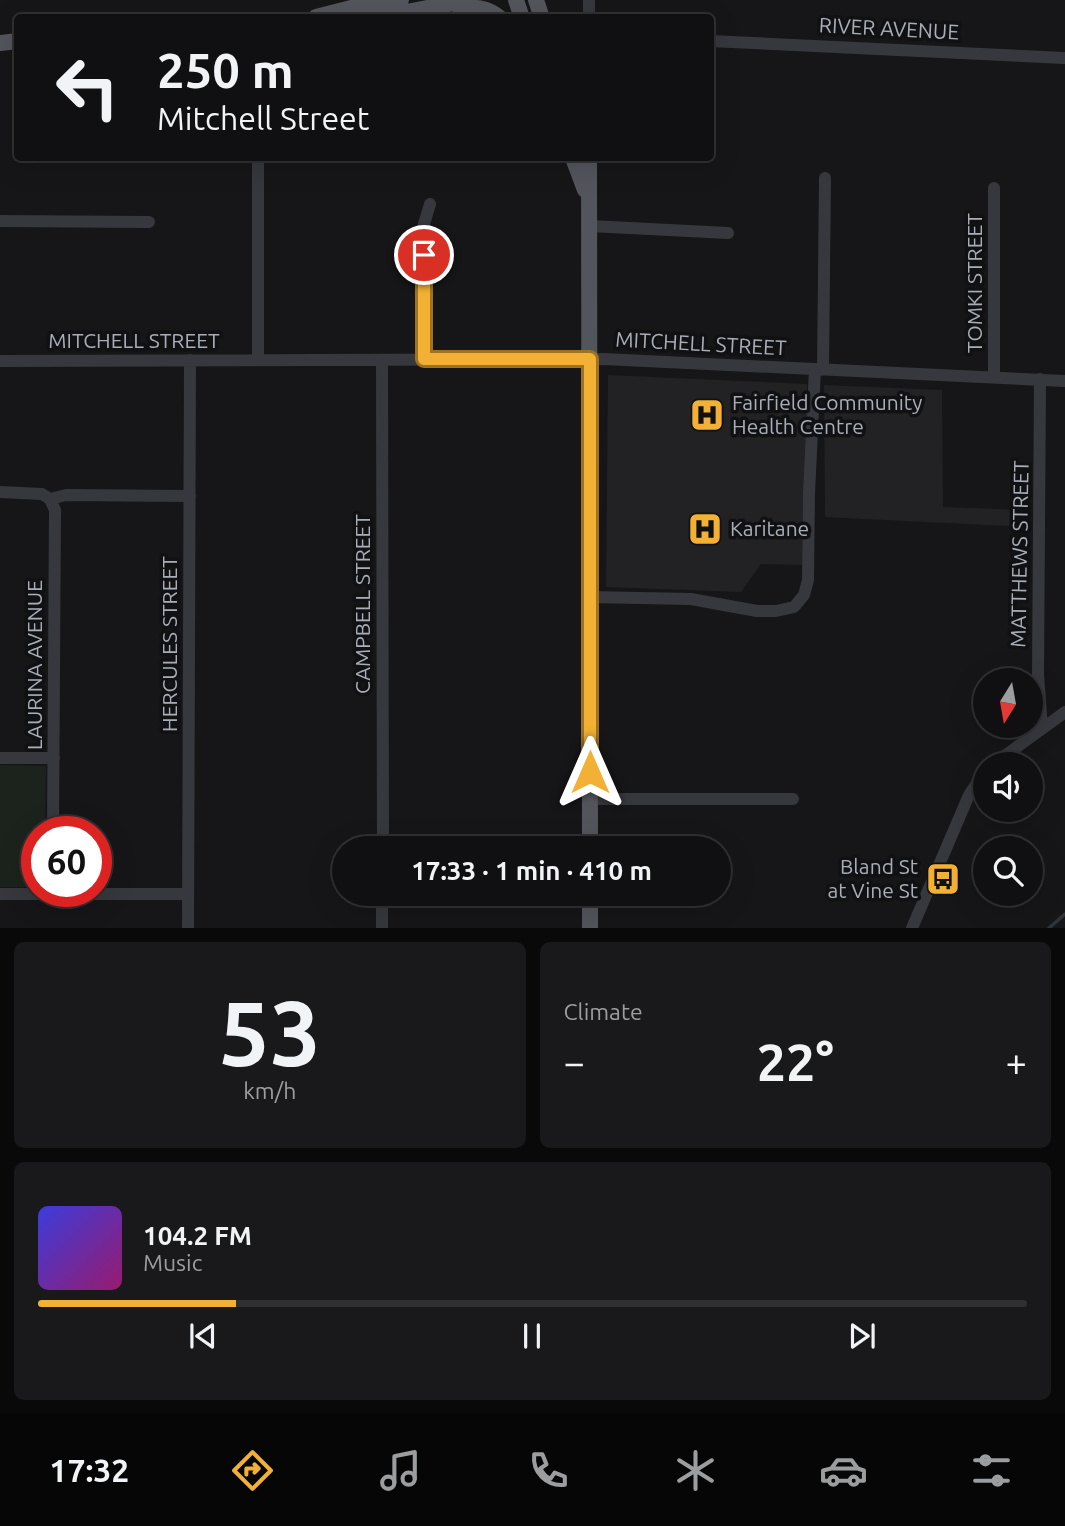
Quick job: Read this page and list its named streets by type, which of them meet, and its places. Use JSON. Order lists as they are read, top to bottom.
{
  "streets": {
    "street": [
      "RIVER AVENUE",
      "TOMKI STREET",
      "MITCHELL STREET",
      "MATTHEWS STREET",
      "CAMPBELL STREET",
      "HERCULES STREET",
      "LAURINA AVENUE"
    ]
  },
  "crossings": [
    ["TOMKI STREET", "MITCHELL STREET"],
    ["MITCHELL STREET", "MATTHEWS STREET"],
    ["MITCHELL STREET", "CAMPBELL STREET"],
    ["MITCHELL STREET", "HERCULES STREET"]
  ],
  "places": {
    "hospital": ["Fairfield Community Health Centre", "Karitane"],
    "bus stop": ["Bland St at Vine St"]
  },
  "north": "bottom",
  "page": {
    "turn": ["250 m", "Mitchell Street"],
    "limit": "60",
    "trip": "17:33 · 1 min · 410 m",
    "tile": [
      ["53", "km/h"],
      "Climate"
    ],
    "heat": ["−", "22°", "+"],
    "song": ["104.2 FM", "Music"],
    "tabs": "17:32"
  }
}
